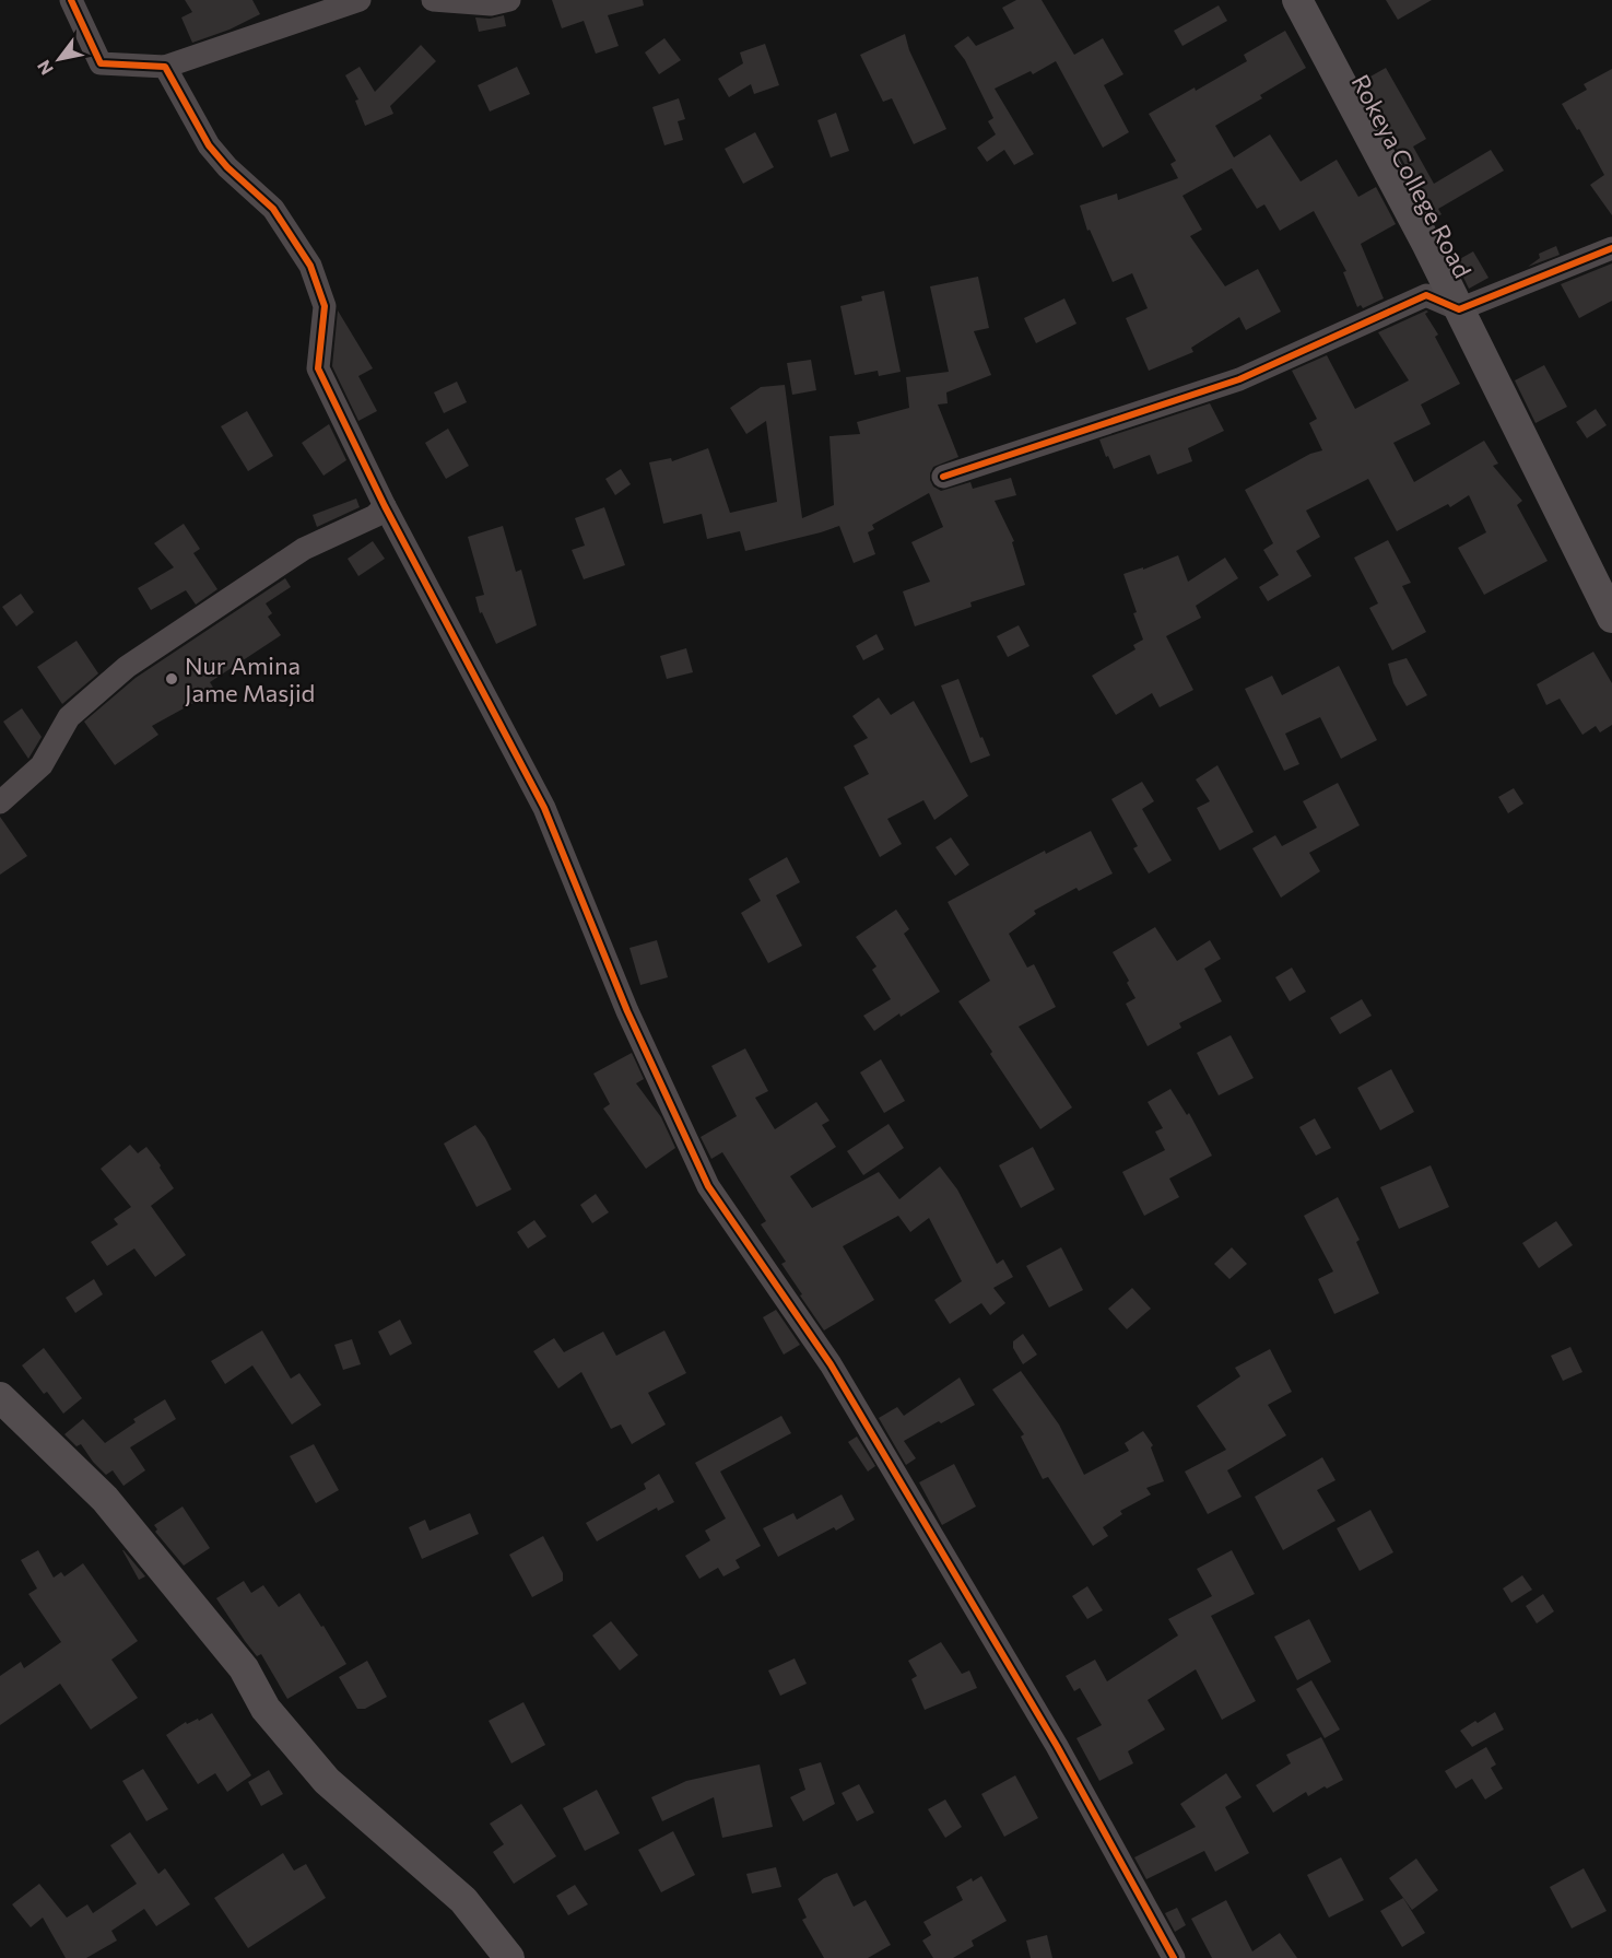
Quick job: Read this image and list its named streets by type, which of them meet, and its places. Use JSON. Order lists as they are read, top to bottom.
{
  "streets": {
    "main road": ["Rokeya College Road"]
  },
  "places": ["Nur Amina Jame Masjid"],
  "north": "bottom left"
}
